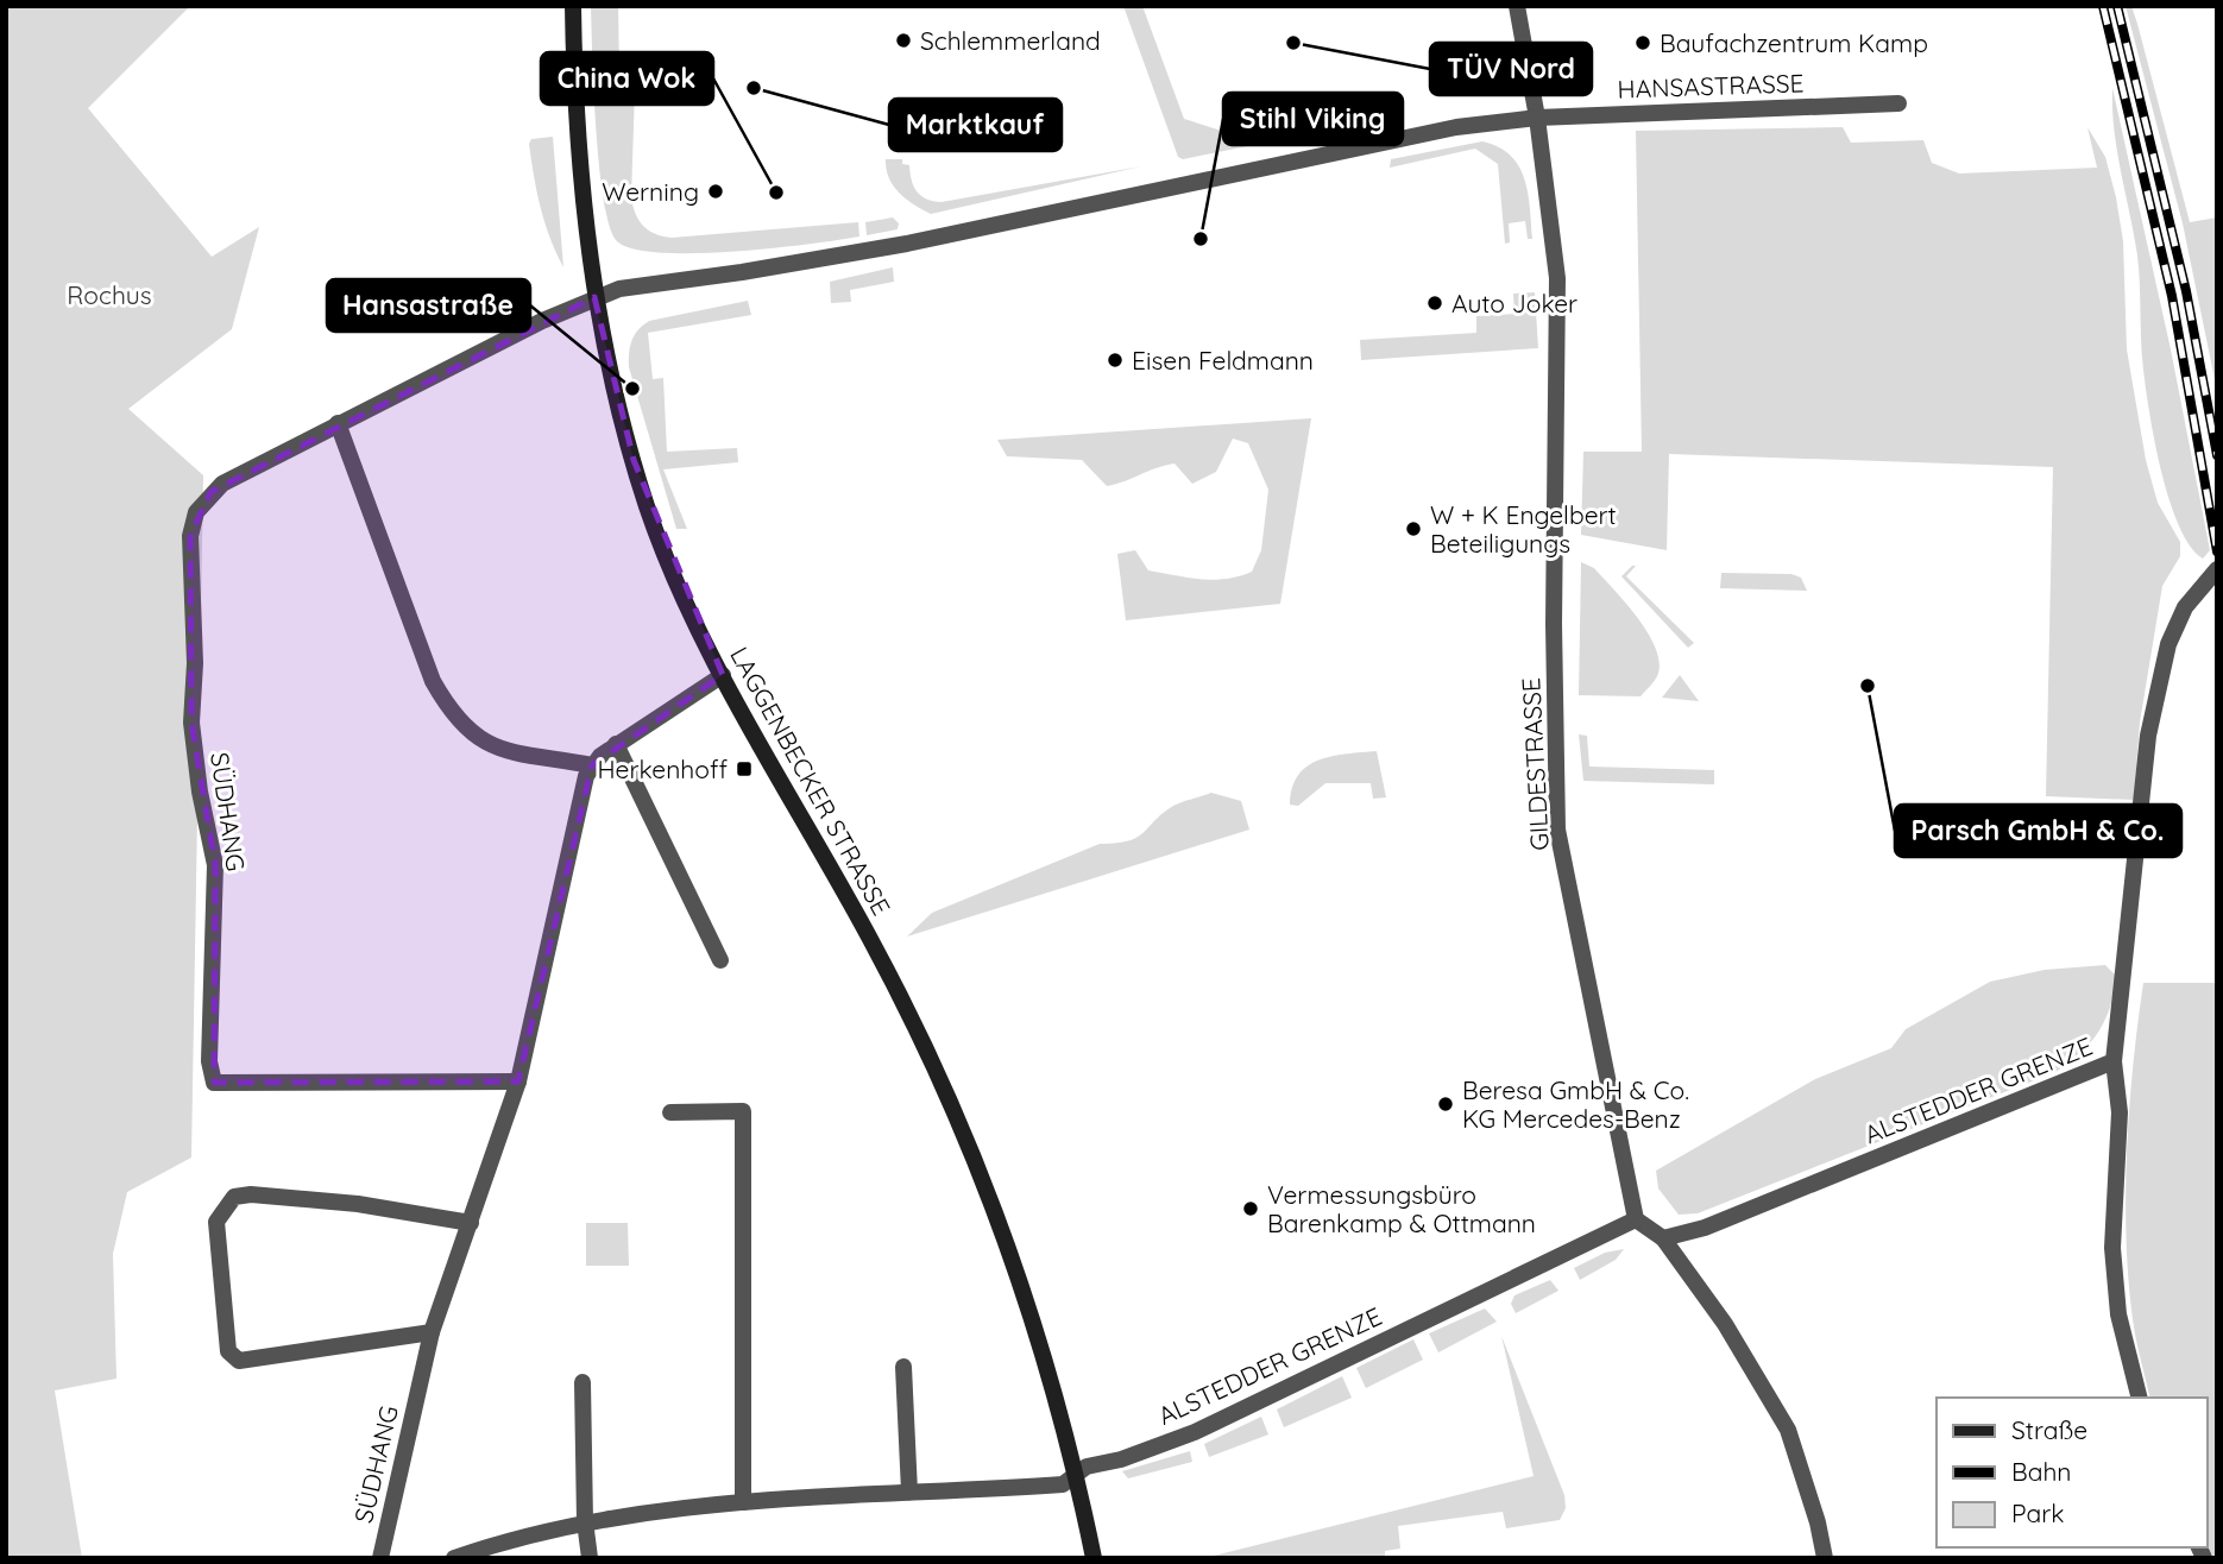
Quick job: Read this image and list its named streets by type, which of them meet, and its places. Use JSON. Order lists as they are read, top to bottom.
{
  "streets": {
    "street": [
      "HANSASTRASSE",
      "GILDESTRASSE",
      "LAGGENBECKER STRASSE",
      "SÜDHANG",
      "ALSTEDDER GRENZE"
    ]
  },
  "crossings": [
    ["HANSASTRASSE", "GILDESTRASSE"],
    ["HANSASTRASSE", "LAGGENBECKER STRASSE"],
    ["HANSASTRASSE", "SÜDHANG"],
    ["GILDESTRASSE", "ALSTEDDER GRENZE"],
    ["LAGGENBECKER STRASSE", "SÜDHANG"],
    ["LAGGENBECKER STRASSE", "ALSTEDDER GRENZE"]
  ],
  "parks": ["Rochus"],
  "places": {
    "other": [
      "Schlemmerland",
      "TÜV Nord",
      "Baufachzentrum Kamp",
      "Marktkauf",
      "Werning",
      "China Wok",
      "Stihl Viking",
      "Auto Joker",
      "Eisen Feldmann",
      "Hansastraße",
      "W + K Engelbert Beteiligungs",
      "Parsch GmbH & Co.",
      "Beresa GmbH & Co. KG Mercedes-Benz",
      "Vermessungsbüro Barenkamp & Ottmann"
    ],
    "transit": ["Herkenhoff"]
  },
  "legend": ["Straße", "Bahn", "Park"]
}
